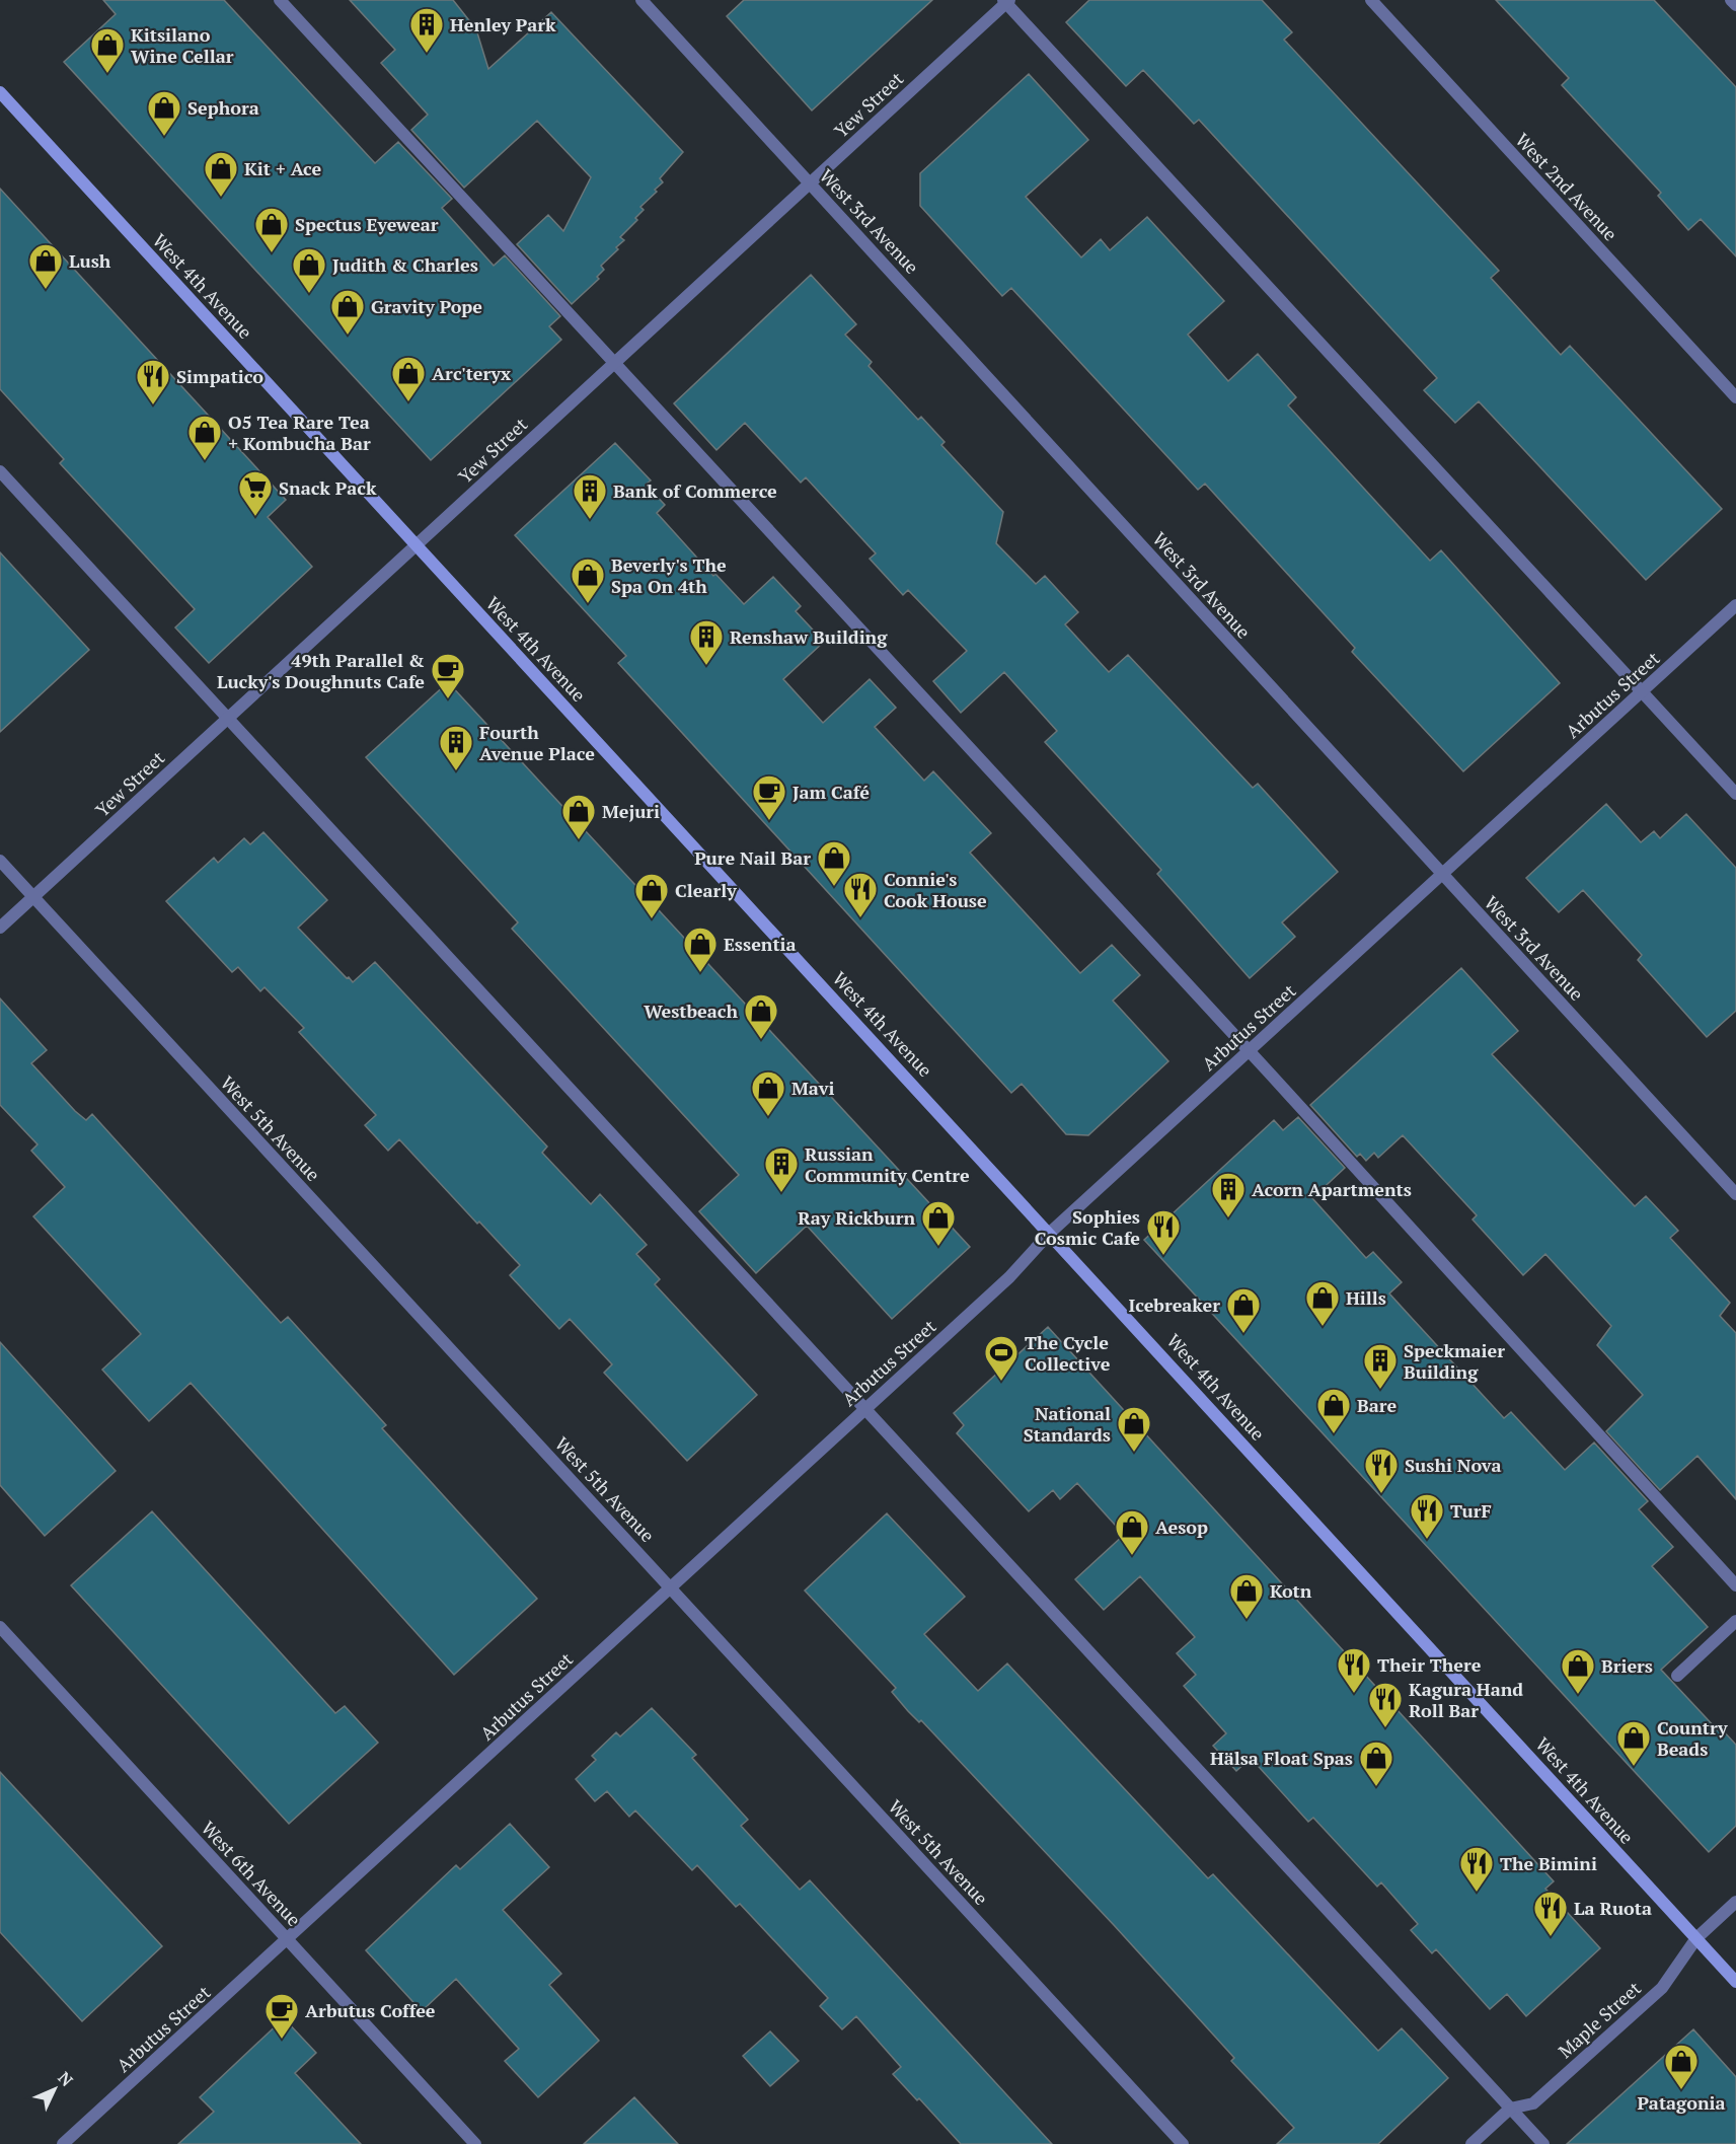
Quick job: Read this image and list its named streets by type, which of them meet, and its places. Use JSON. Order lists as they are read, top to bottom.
{
  "streets": {
    "main road": ["West 4th Avenue"],
    "street": [
      "Yew Street",
      "West 2nd Avenue",
      "West 3rd Avenue",
      "Arbutus Street",
      "West 5th Avenue",
      "West 6th Avenue",
      "Maple Street"
    ]
  },
  "crossings": [
    ["Yew Street", "West 3rd Avenue"],
    ["Yew Street", "West 4th Avenue"],
    ["Yew Street", "West 5th Avenue"],
    ["West 3rd Avenue", "Arbutus Street"],
    ["West 4th Avenue", "Arbutus Street"],
    ["West 4th Avenue", "Maple Street"],
    ["Arbutus Street", "West 5th Avenue"],
    ["Arbutus Street", "West 6th Avenue"]
  ],
  "places": {
    "building": [
      "Henley Park",
      "Bank of Commerce",
      "Renshaw Building",
      "Fourth Avenue Place",
      "Russian Community Centre",
      "Acorn Apartments",
      "Speckmaier Building"
    ],
    "shop": [
      "Kitsilano Wine Cellar",
      "Sephora",
      "Kit + Ace",
      "Spectus Eyewear",
      "Lush",
      "Judith & Charles",
      "Gravity Pope",
      "Arc'teryx",
      "O5 Tea Rare Tea + Kombucha Bar",
      "Beverly's The Spa On 4th",
      "Mejuri",
      "Pure Nail Bar",
      "Clearly",
      "Essentia",
      "Westbeach",
      "Mavi",
      "Ray Rickburn",
      "Hills",
      "Icebreaker",
      "Bare",
      "National Standards",
      "Aesop",
      "Kotn",
      "Briers",
      "Country Beads",
      "Hälsa Float Spas",
      "Patagonia"
    ],
    "restaurant": [
      "Simpatico",
      "Connie's Cook House",
      "Sophies Cosmic Cafe",
      "Sushi Nova",
      "TurF",
      "Their There",
      "Kagura Hand Roll Bar",
      "The Bimini",
      "La Ruota"
    ],
    "supermarket": ["Snack Pack"],
    "cafe": ["49th Parallel & Lucky's Doughnuts Cafe", "Jam Café", "Arbutus Coffee"],
    "sports": ["The Cycle Collective"]
  },
  "north": "top right"
}
